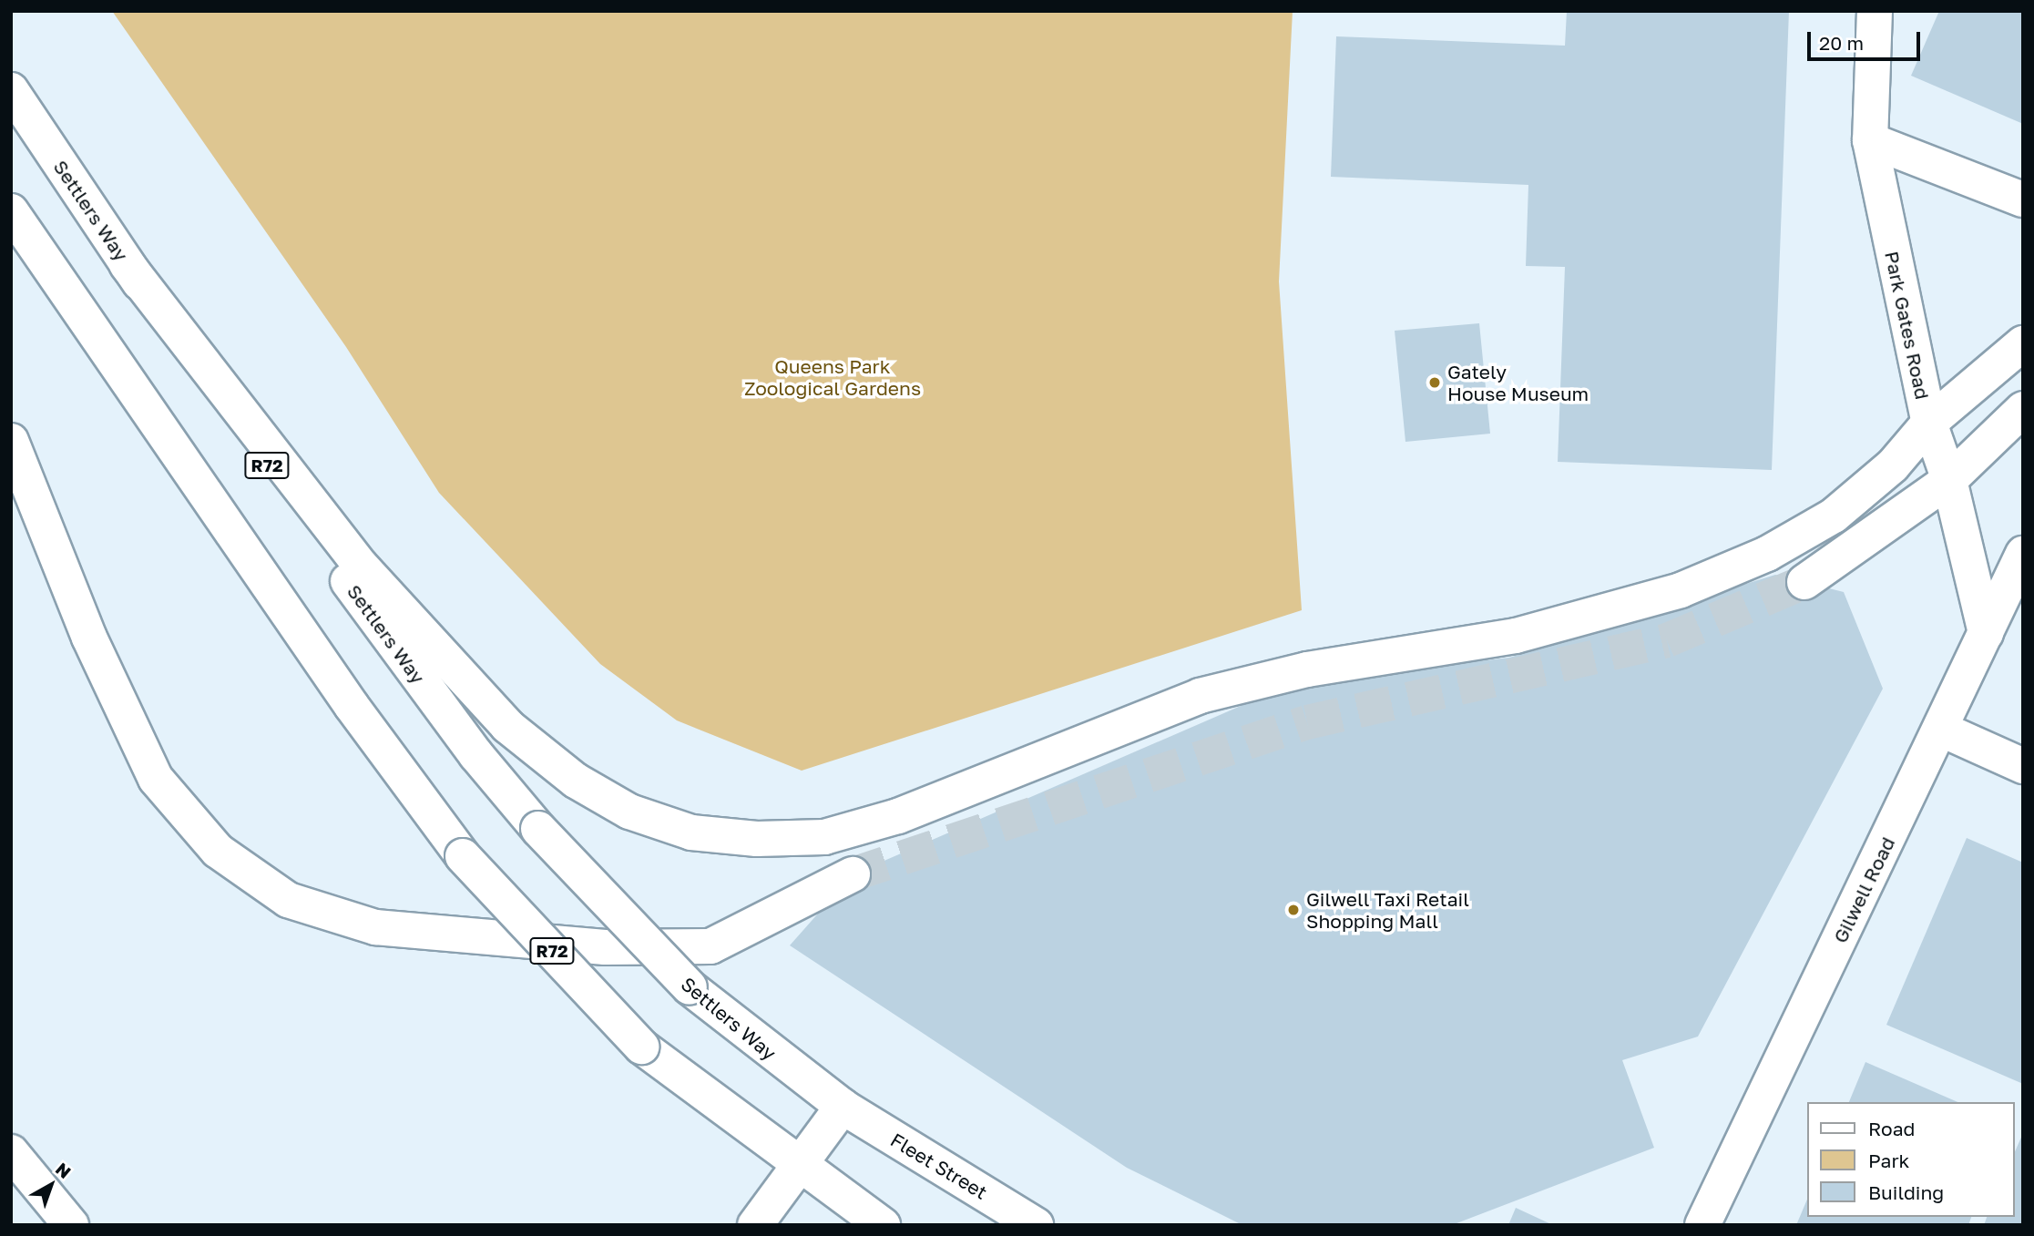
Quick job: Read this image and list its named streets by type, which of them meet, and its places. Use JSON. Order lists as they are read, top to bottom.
{
  "streets": {
    "main road": [
      "Settlers Way",
      "Park Gates Road",
      "R72",
      "Gilwell Road",
      "Fleet Street"
    ]
  },
  "crossings": [
    ["Settlers Way", "Fleet Street"],
    ["Park Gates Road", "Gilwell Road"]
  ],
  "parks": ["Queens Park Zoological Gardens"],
  "places": ["Gately House Museum", "Gilwell Taxi Retail Shopping Mall"],
  "legend": ["Road", "Park", "Building"],
  "scale_bar": "20 m",
  "north": "top right"
}
